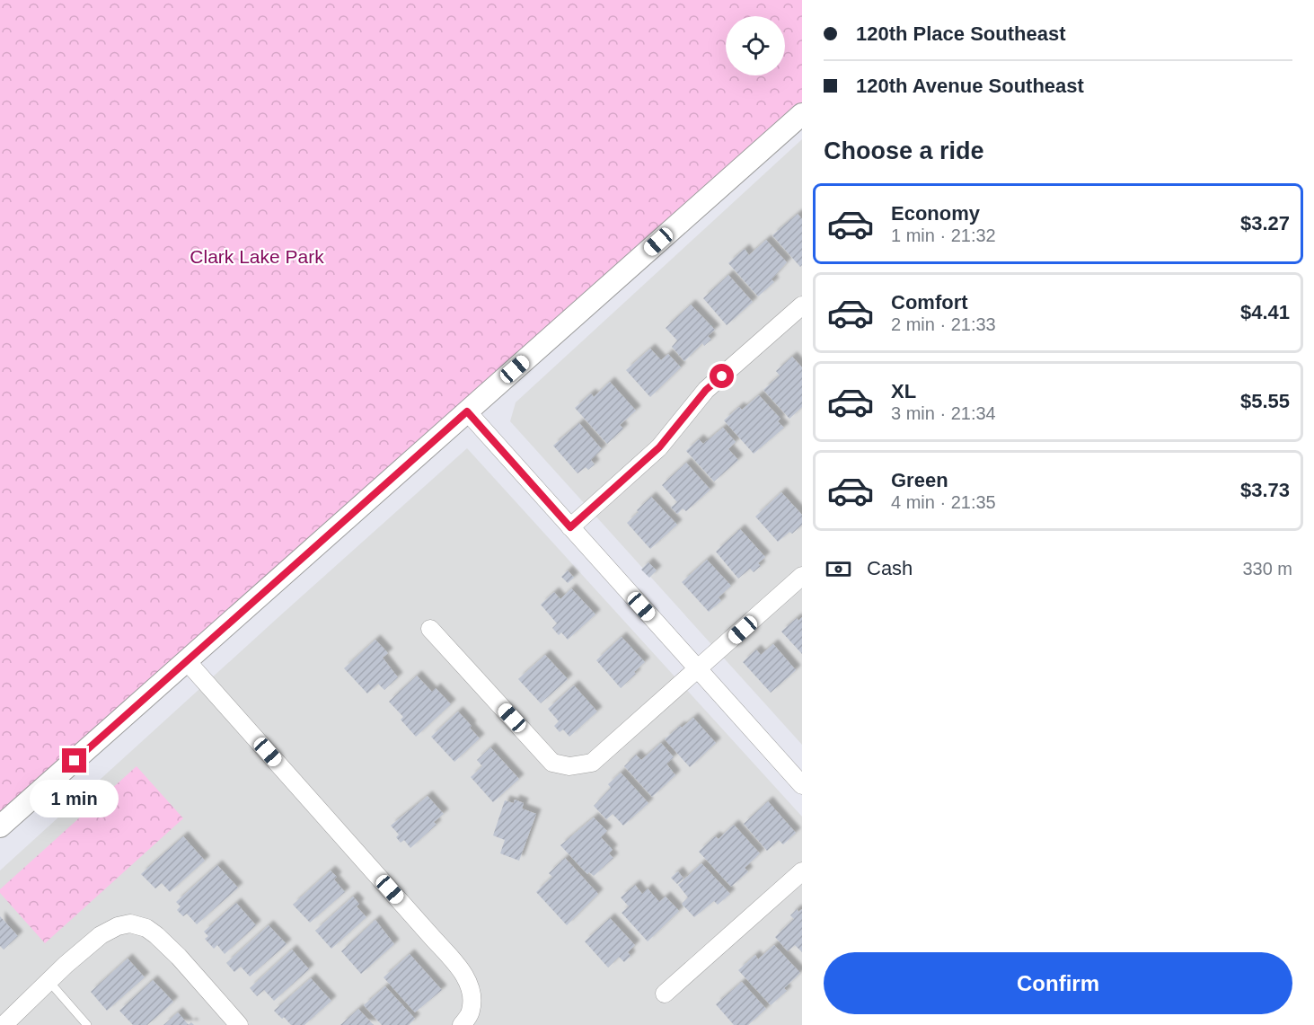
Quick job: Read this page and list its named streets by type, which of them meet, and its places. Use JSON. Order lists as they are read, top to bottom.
{
  "parks": ["Clark Lake Park"],
  "page": {
    "banner": ["120th Place Southeast", "120th Avenue Southeast"],
    "heading": "Choose a ride",
    "list": [
      {
        "name": "Economy",
        "note": "1 min · 21:32",
        "value": "$3.27"
      },
      {
        "name": "Comfort",
        "note": "2 min · 21:33",
        "value": "$4.41"
      },
      {
        "name": "XL",
        "note": "3 min · 21:34",
        "value": "$5.55"
      },
      {
        "name": "Green",
        "note": "4 min · 21:35",
        "value": "$3.73"
      }
    ],
    "pay": ["Cash", "330 m"],
    "bubble": "1 min",
    "buttons": "Confirm"
  }
}
